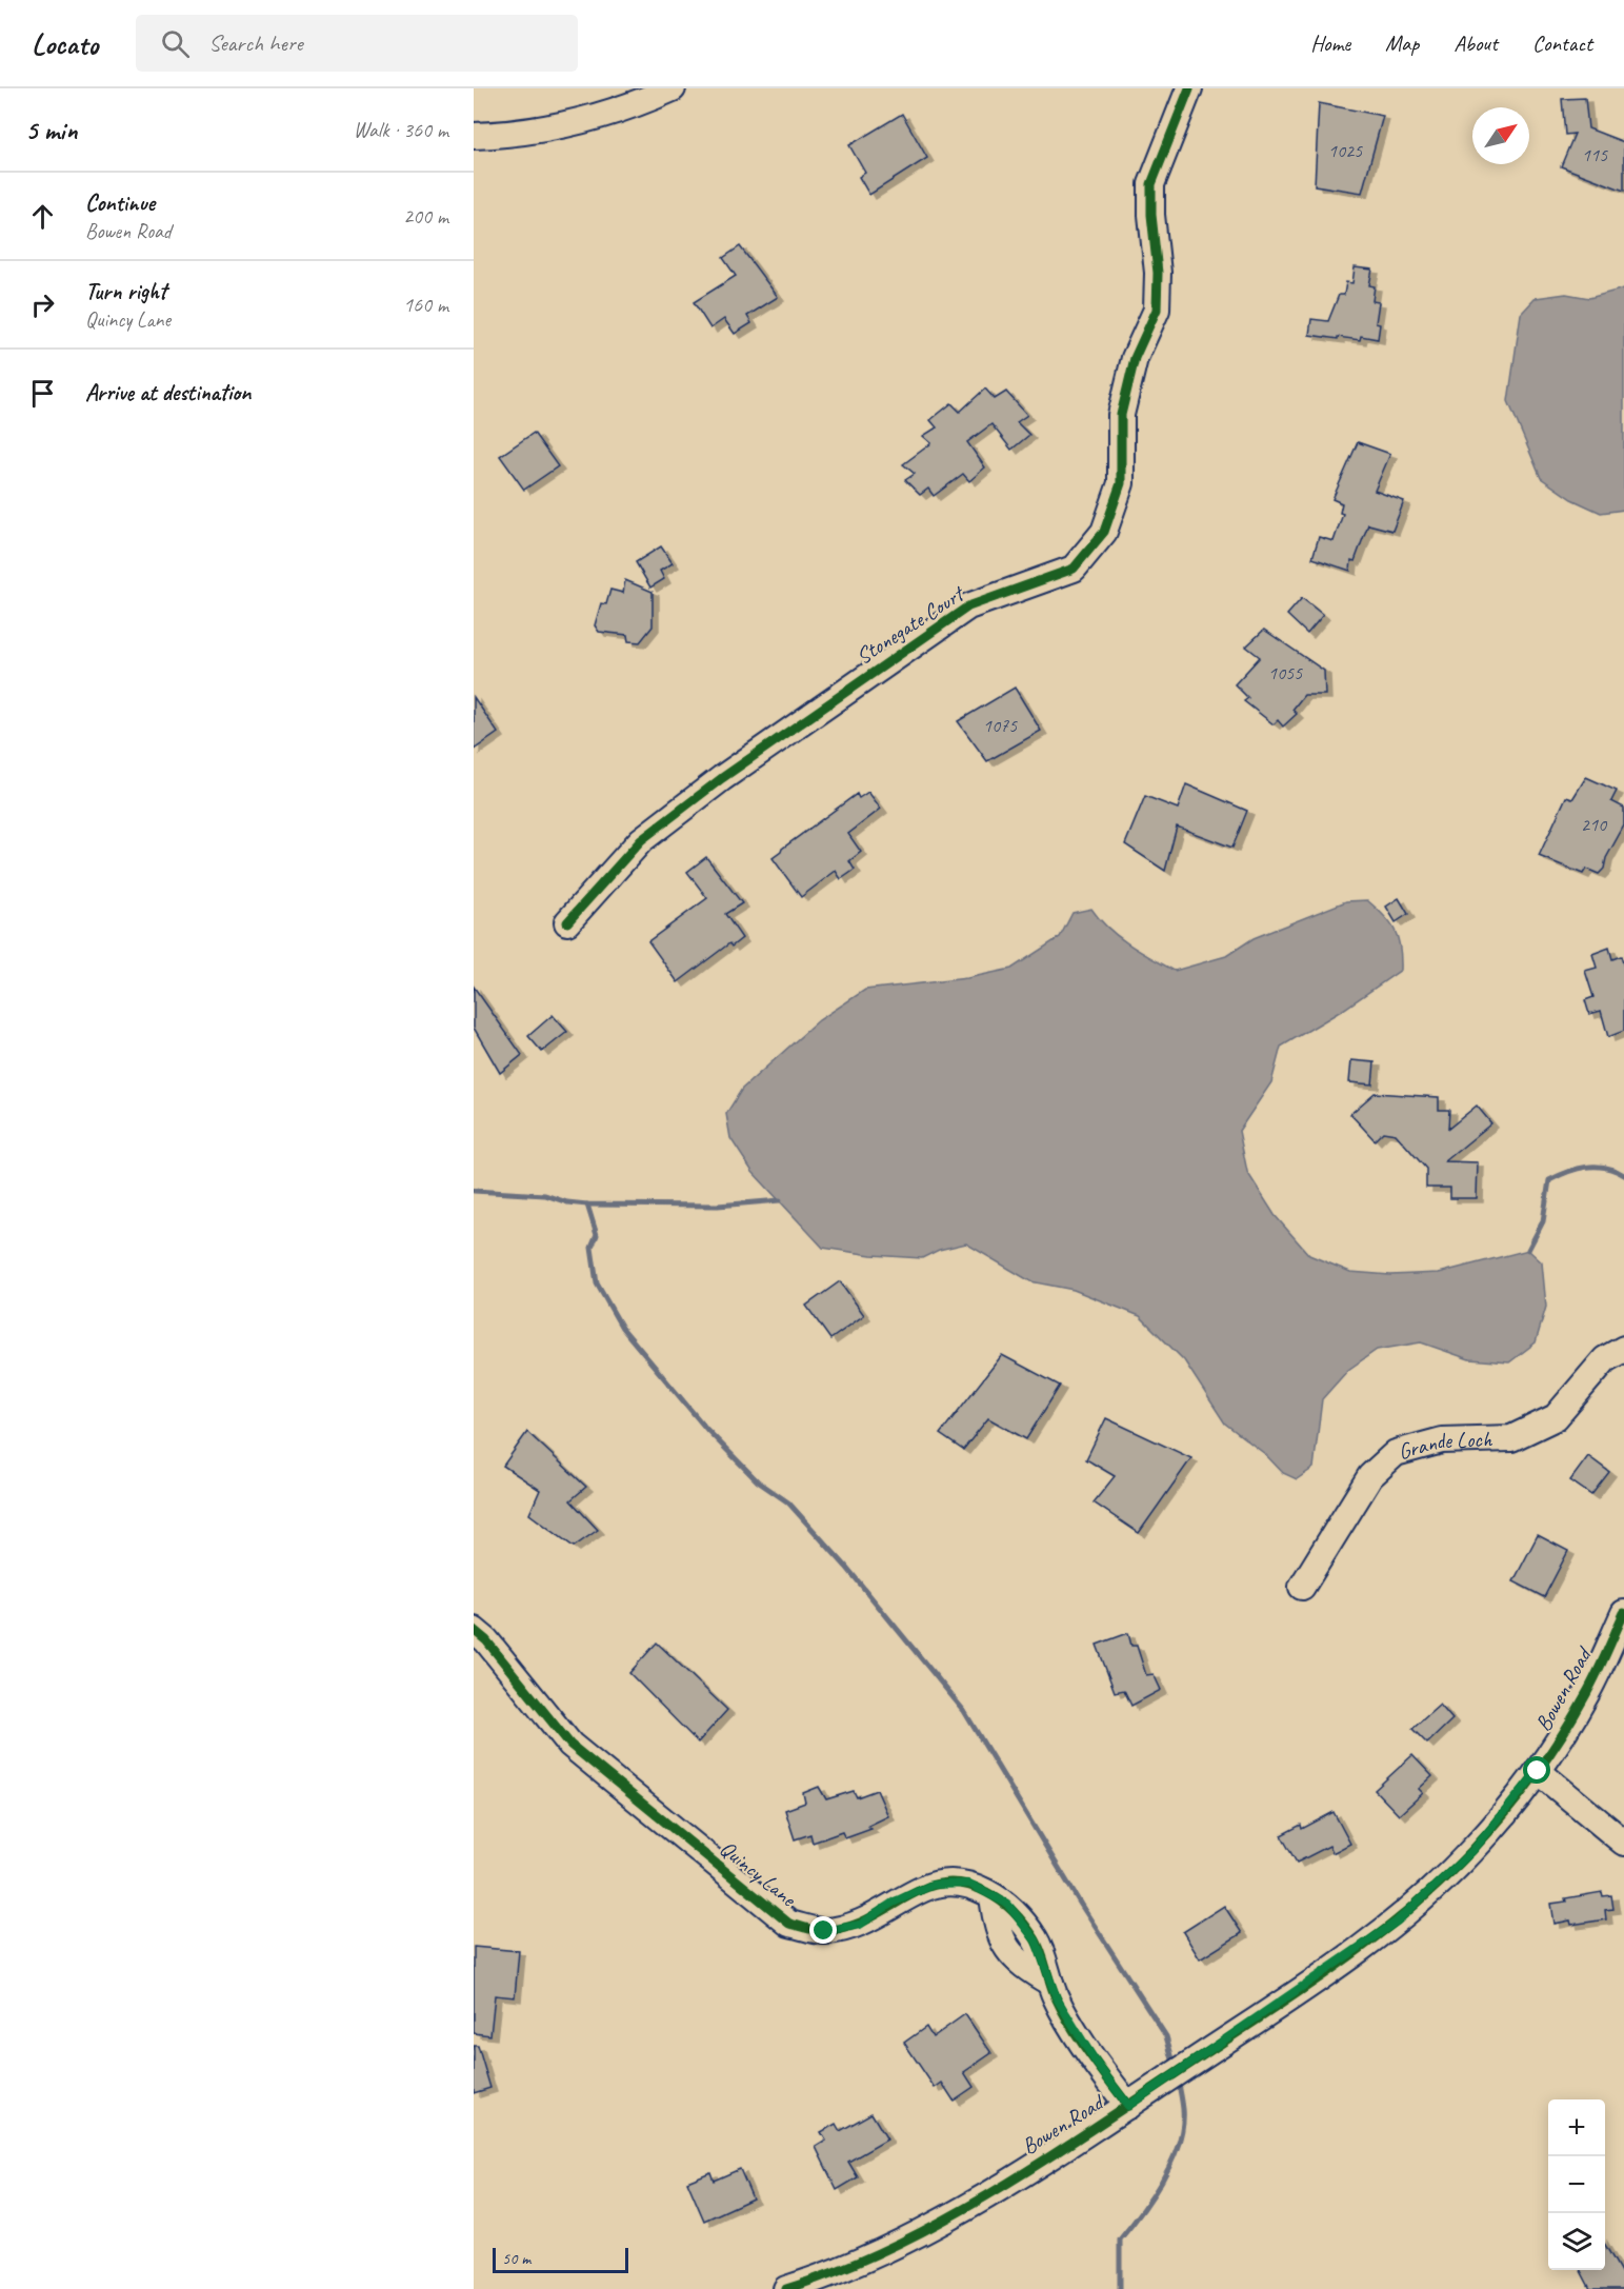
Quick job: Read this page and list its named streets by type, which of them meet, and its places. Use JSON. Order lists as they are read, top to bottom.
{
  "streets": {
    "street": [
      "Stonegate Court",
      "Grande Loch",
      "Bowen Road",
      "Quincy Lane"
    ]
  },
  "crossings": [
    ["Bowen Road", "Quincy Lane"]
  ],
  "house_numbers": [
    "1025",
    "115",
    "1055",
    "1075",
    "210"
  ],
  "scale_bar": "50 m",
  "north": "top right",
  "page": {
    "header": "Locato",
    "search": "Search here",
    "nav": [
      "Home",
      "Map",
      "About",
      "Contact"
    ],
    "heading": ["5 min", "Walk · 360 m"],
    "list": [
      ["Continue", "Bowen Road", "200 m"],
      ["Turn right", "Quincy Lane", "160 m"],
      "Arrive at destination"
    ],
    "map_buttons": ["+", "−"],
    "scale": "50 m"
  }
}
